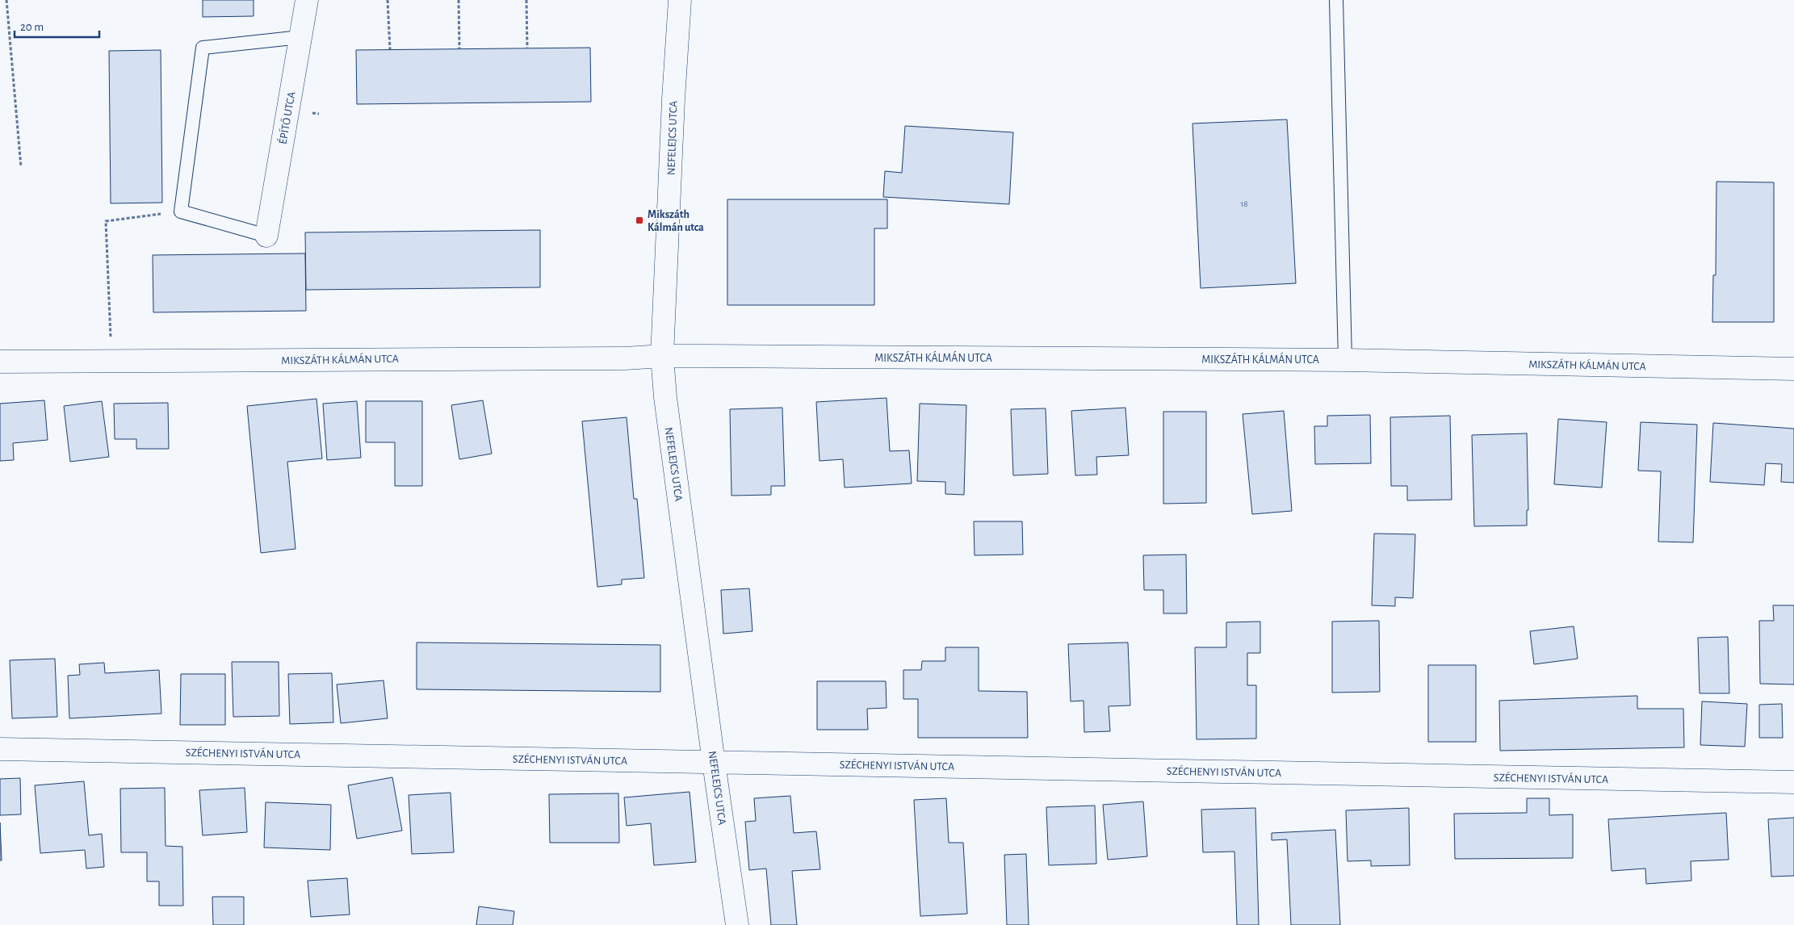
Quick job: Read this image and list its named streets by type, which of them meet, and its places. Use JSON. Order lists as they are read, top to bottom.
{
  "streets": {
    "street": [
      "ÉPÍTŐ UTCA",
      "NEFELEJCS UTCA",
      "MIKSZÁTH KÁLMÁN UTCA",
      "SZÉCHENYI ISTVÁN UTCA"
    ]
  },
  "crossings": [
    ["NEFELEJCS UTCA", "MIKSZÁTH KÁLMÁN UTCA"],
    ["NEFELEJCS UTCA", "SZÉCHENYI ISTVÁN UTCA"]
  ],
  "places": {
    "transit": ["Mikszáth Kálmán utca"]
  },
  "house_numbers": ["18"],
  "scale_bar": "20 m"
}
